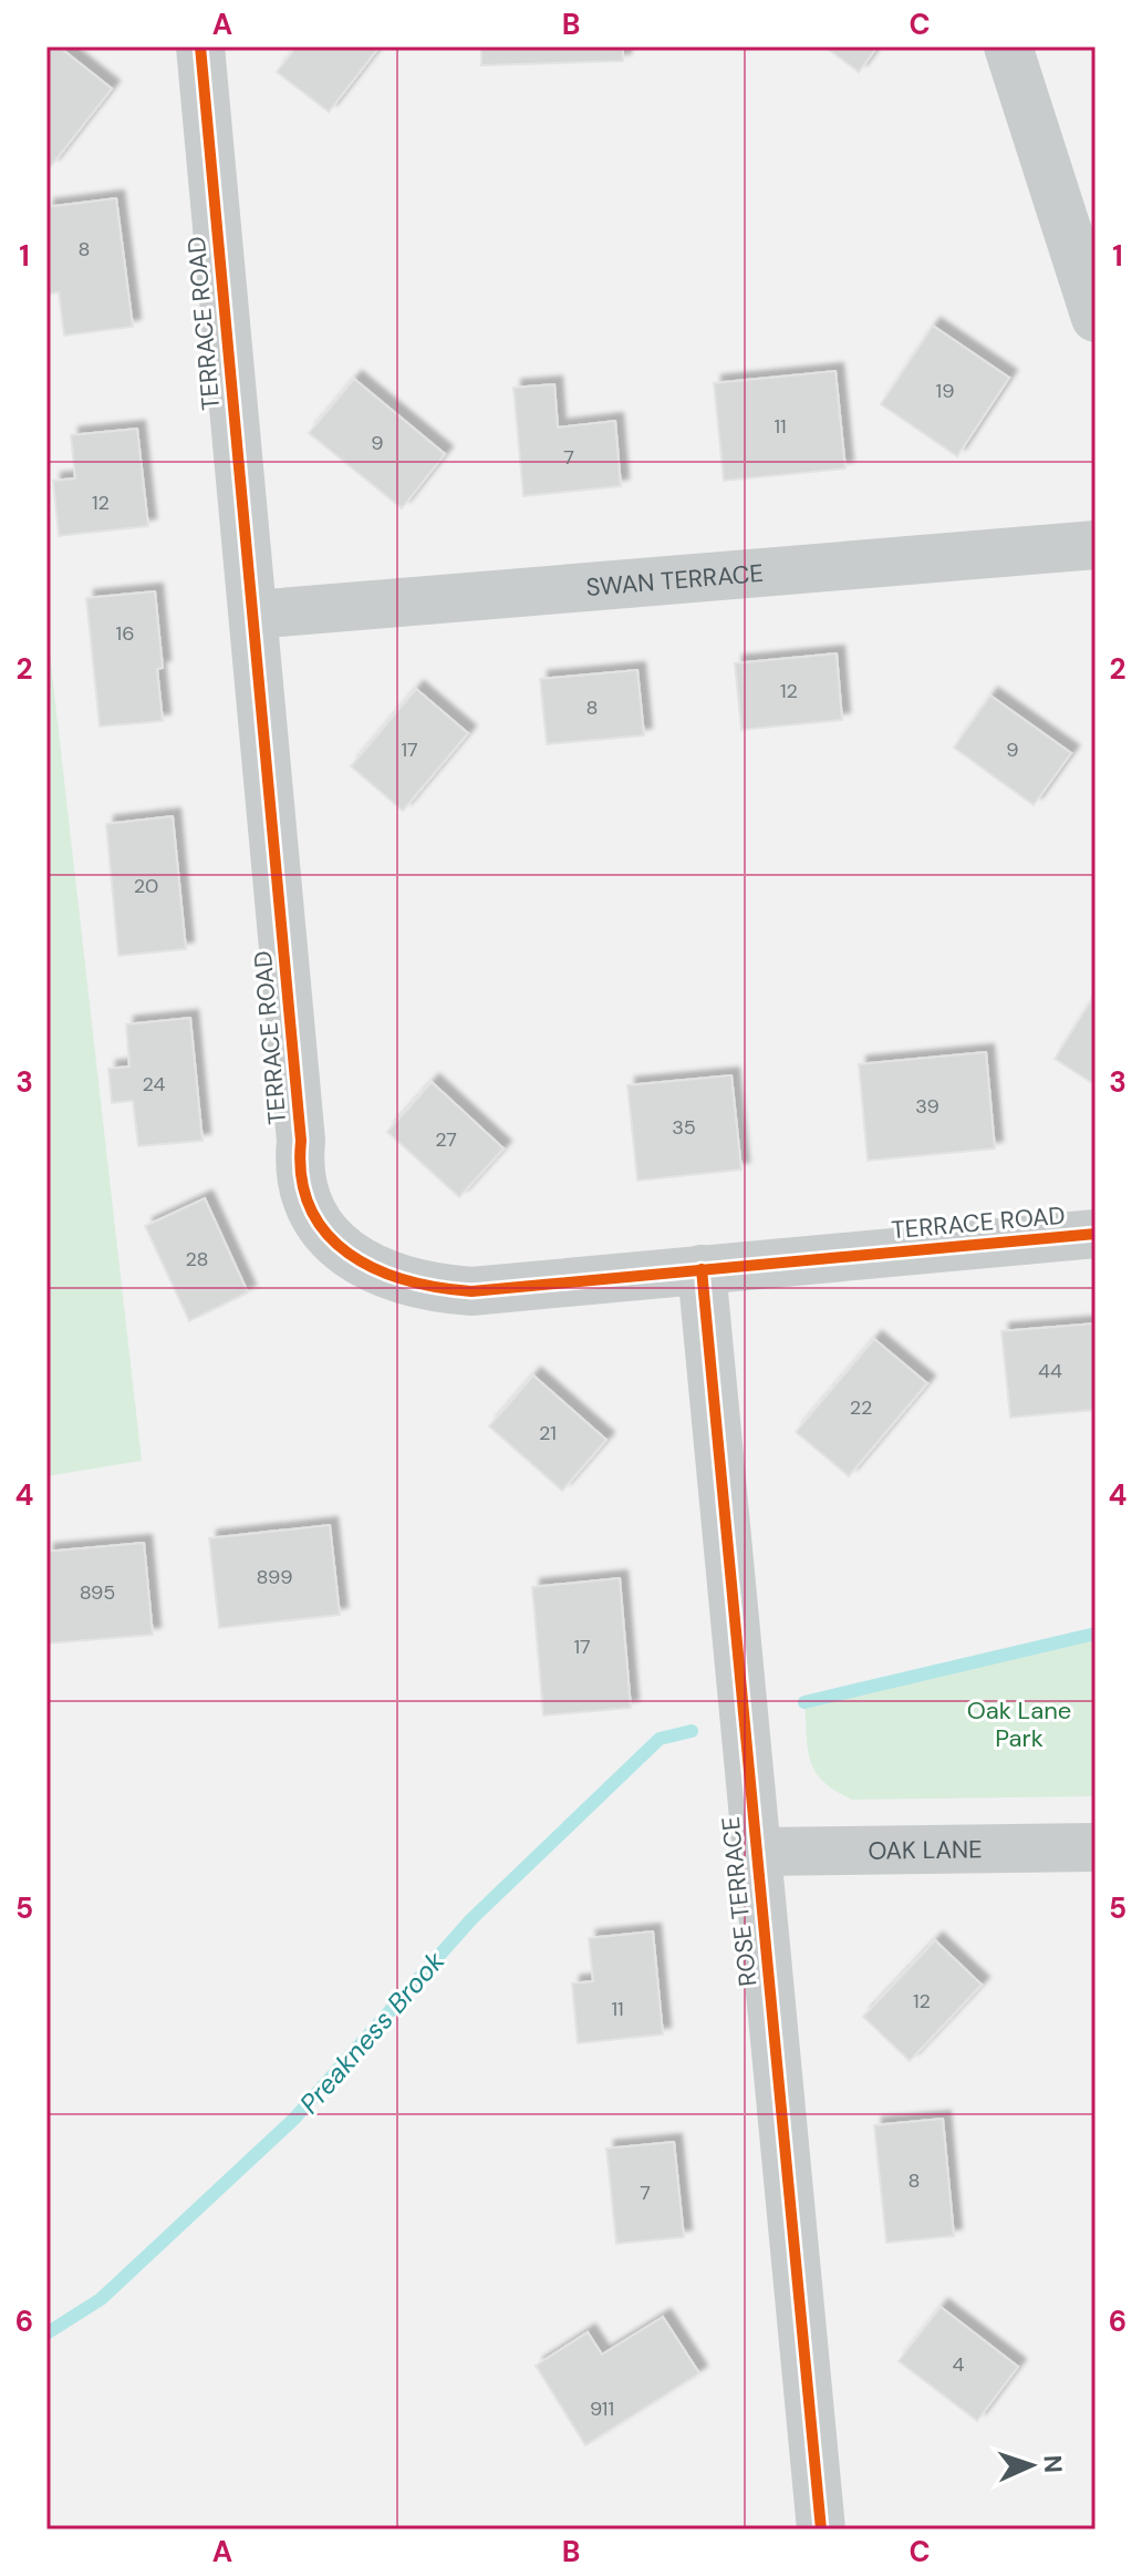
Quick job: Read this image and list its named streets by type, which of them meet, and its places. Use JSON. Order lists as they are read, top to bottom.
{
  "streets": {
    "street": [
      "TERRACE ROAD",
      "SWAN TERRACE",
      "OAK LANE",
      "ROSE TERRACE"
    ]
  },
  "crossings": [
    ["TERRACE ROAD", "SWAN TERRACE"],
    ["TERRACE ROAD", "ROSE TERRACE"],
    ["OAK LANE", "ROSE TERRACE"]
  ],
  "water": ["Preakness Brook"],
  "parks": ["Oak Lane Park"],
  "house_numbers": [
    "8",
    "19",
    "11",
    "9",
    "7",
    "12",
    "16",
    "12",
    "8",
    "17",
    "9",
    "20",
    "24",
    "39",
    "35",
    "27",
    "28",
    "44",
    "22",
    "21",
    "899",
    "895",
    "17",
    "12",
    "11",
    "8",
    "7",
    "4",
    "911"
  ],
  "north": "right",
  "grid": {
    "columns": ["A", "B", "C"],
    "rows": [
      "1",
      "2",
      "3",
      "4",
      "5",
      "6"
    ]
  }
}
